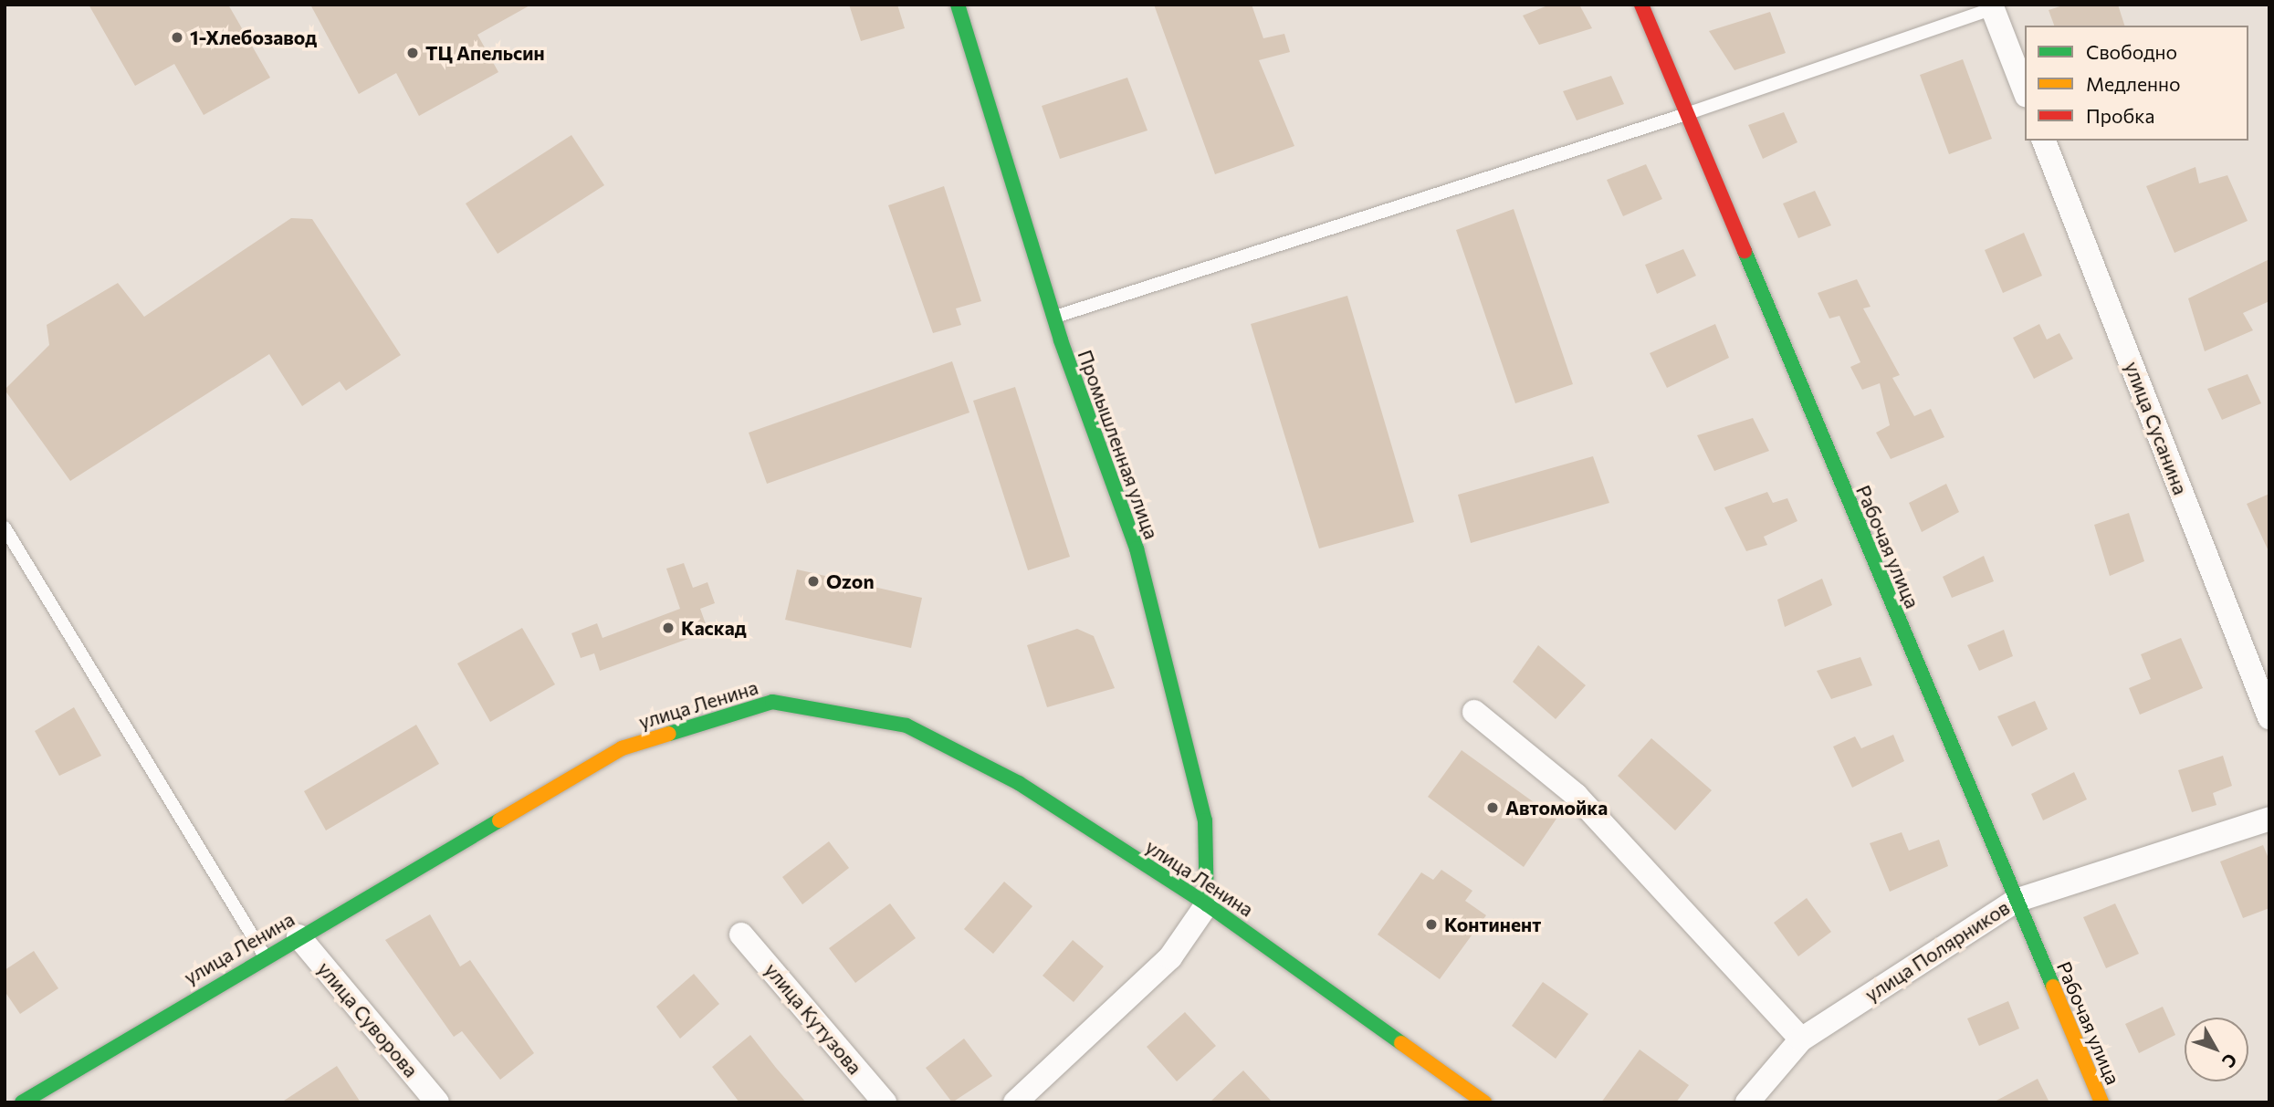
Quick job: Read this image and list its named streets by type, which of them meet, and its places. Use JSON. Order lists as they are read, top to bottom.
{
  "streets": {
    "street": [
      "улица Сусанина",
      "Промышленная улица",
      "Рабочая улица",
      "улица Ленина",
      "улица Полярников",
      "улица Кутузова",
      "улица Суворова"
    ]
  },
  "crossings": [
    ["Промышленная улица", "улица Ленина"],
    ["Рабочая улица", "улица Полярников"],
    ["улица Ленина", "улица Суворова"]
  ],
  "places": [
    "1-Хлебозавод",
    "ТЦ Апельсин",
    "Ozon",
    "Каскад",
    "Автомойка",
    "Континент"
  ],
  "legend": ["Свободно", "Медленно", "Пробка"],
  "north": "bottom right"
}
